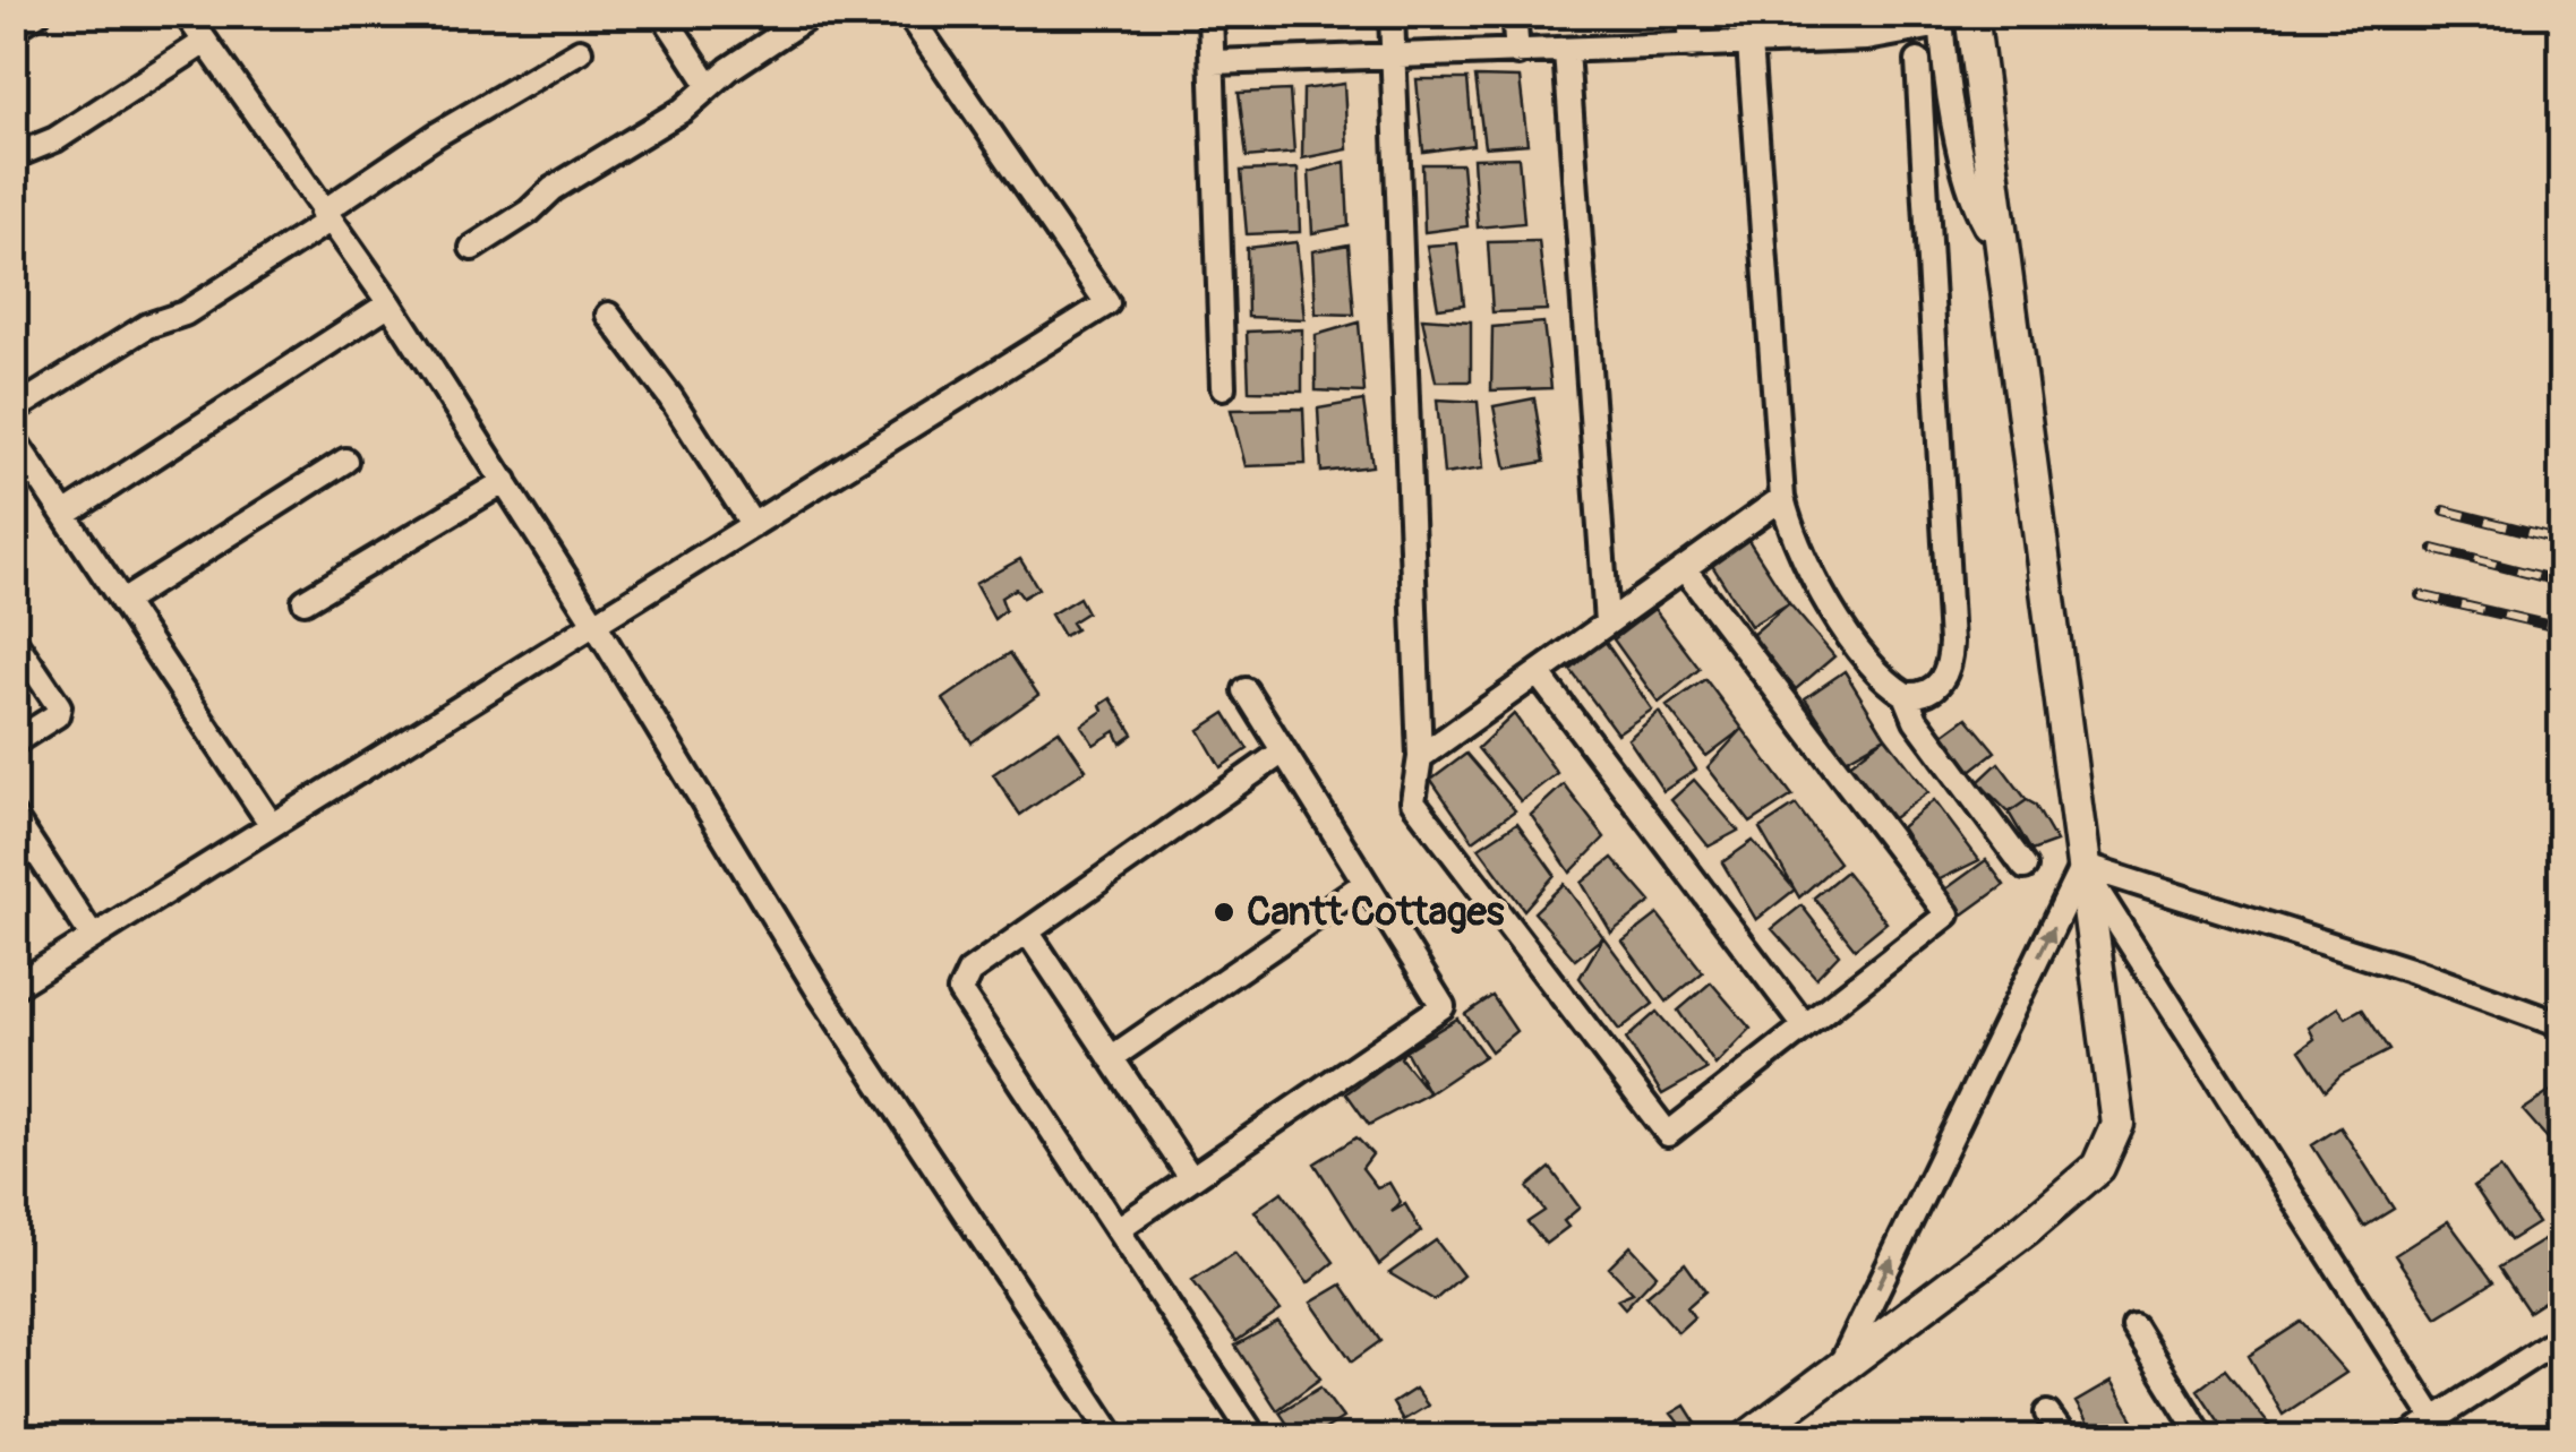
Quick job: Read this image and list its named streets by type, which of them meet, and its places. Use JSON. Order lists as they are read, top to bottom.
{
  "places": ["Cantt Cottages"]
}
